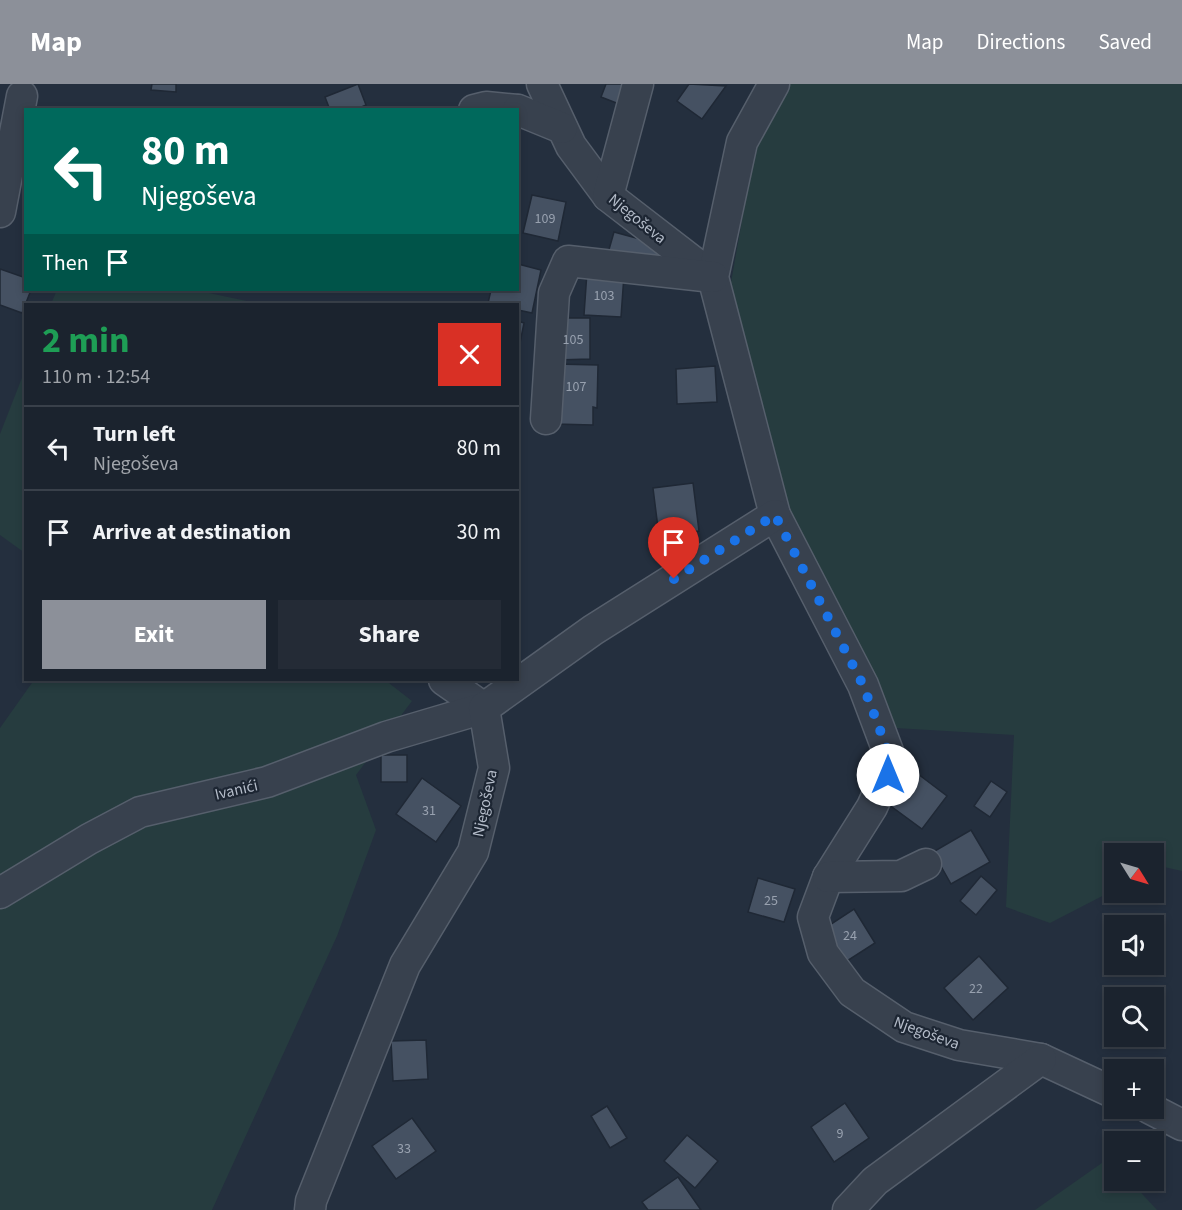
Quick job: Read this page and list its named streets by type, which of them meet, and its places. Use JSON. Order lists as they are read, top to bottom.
{
  "streets": {
    "street": ["Njegoševa", "Ivanići"]
  },
  "crossings": [
    ["Njegoševa", "Ivanići"]
  ],
  "house_numbers": [
    "109",
    "103",
    "105",
    "107",
    "31",
    "25",
    "24",
    "22",
    "9",
    "33"
  ],
  "north": "bottom right",
  "page": {
    "header": "Map",
    "nav": ["Map", "Directions", "Saved"],
    "turn": ["80 m", "Njegoševa"],
    "then": "Then",
    "heading": ["2 min", "110 m · 12:54"],
    "list": [
      {
        "name": "Turn left",
        "note": "Njegoševa",
        "value": "80 m"
      },
      {
        "name": "Arrive at destination",
        "value": "30 m"
      }
    ],
    "buttons": ["Exit", "Share"],
    "map_buttons": ["+", "−"]
  }
}
